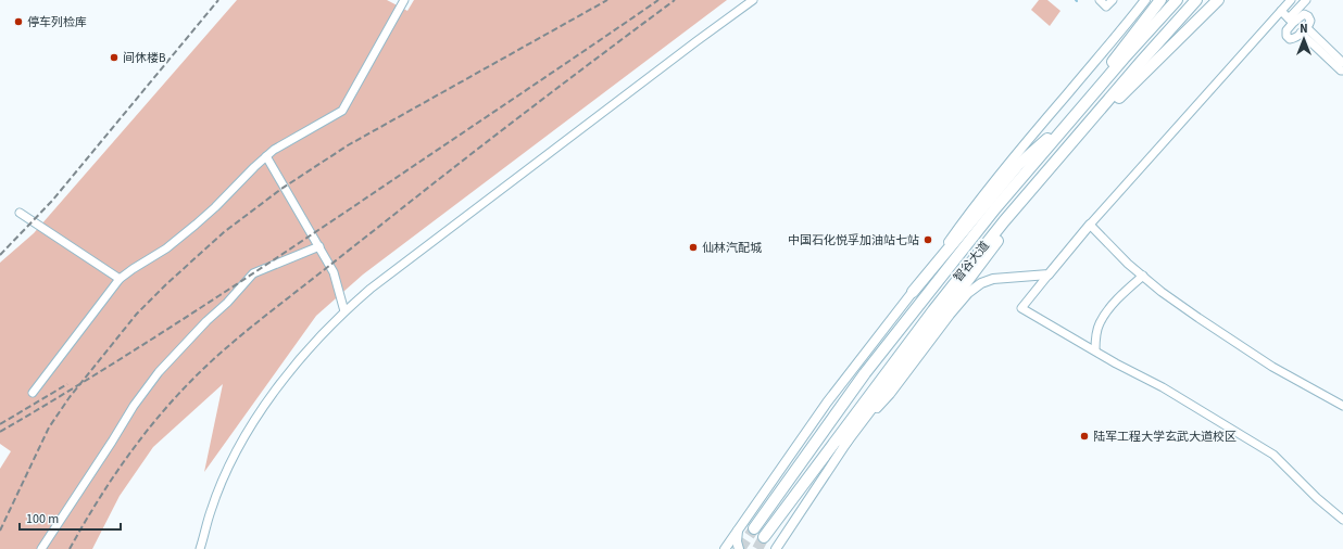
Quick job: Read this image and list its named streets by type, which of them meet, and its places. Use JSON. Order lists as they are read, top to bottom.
{
  "streets": {
    "highway": ["智谷大道"]
  },
  "places": [
    "停车列检库",
    "间休楼B",
    "中国石化悦孚加油站七站",
    "仙林汽配城",
    "陆军工程大学玄武大道校区"
  ],
  "scale_bar": "100 m",
  "north": "top"
}
